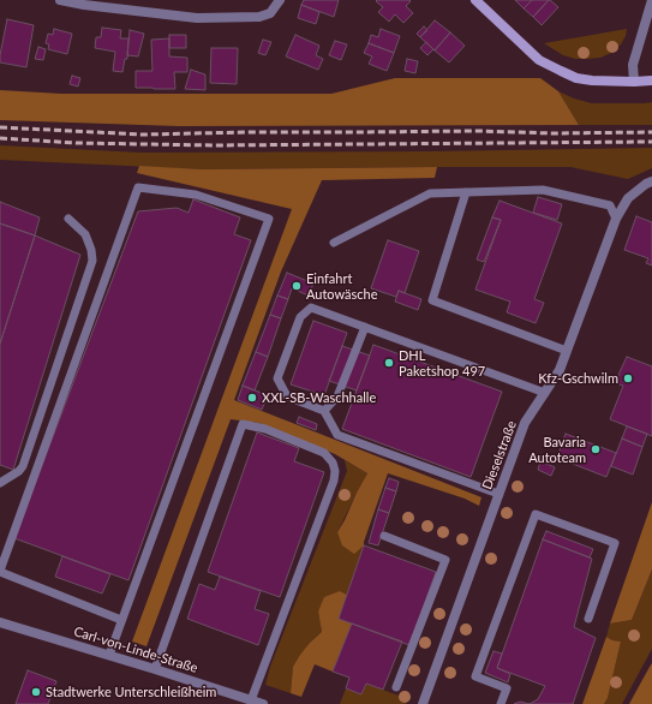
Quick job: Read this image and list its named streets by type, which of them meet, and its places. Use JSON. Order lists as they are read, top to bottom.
{
  "streets": {
    "street": ["Dieselstraße", "Carl-von-Linde-Straße"]
  },
  "places": [
    "Einfahrt Autowäsche",
    "DHL Paketshop 497",
    "Kfz-Gschwilm",
    "XXL-SB-Waschhalle",
    "Bavaria Autoteam",
    "Stadtwerke Unterschleißheim"
  ]
}
